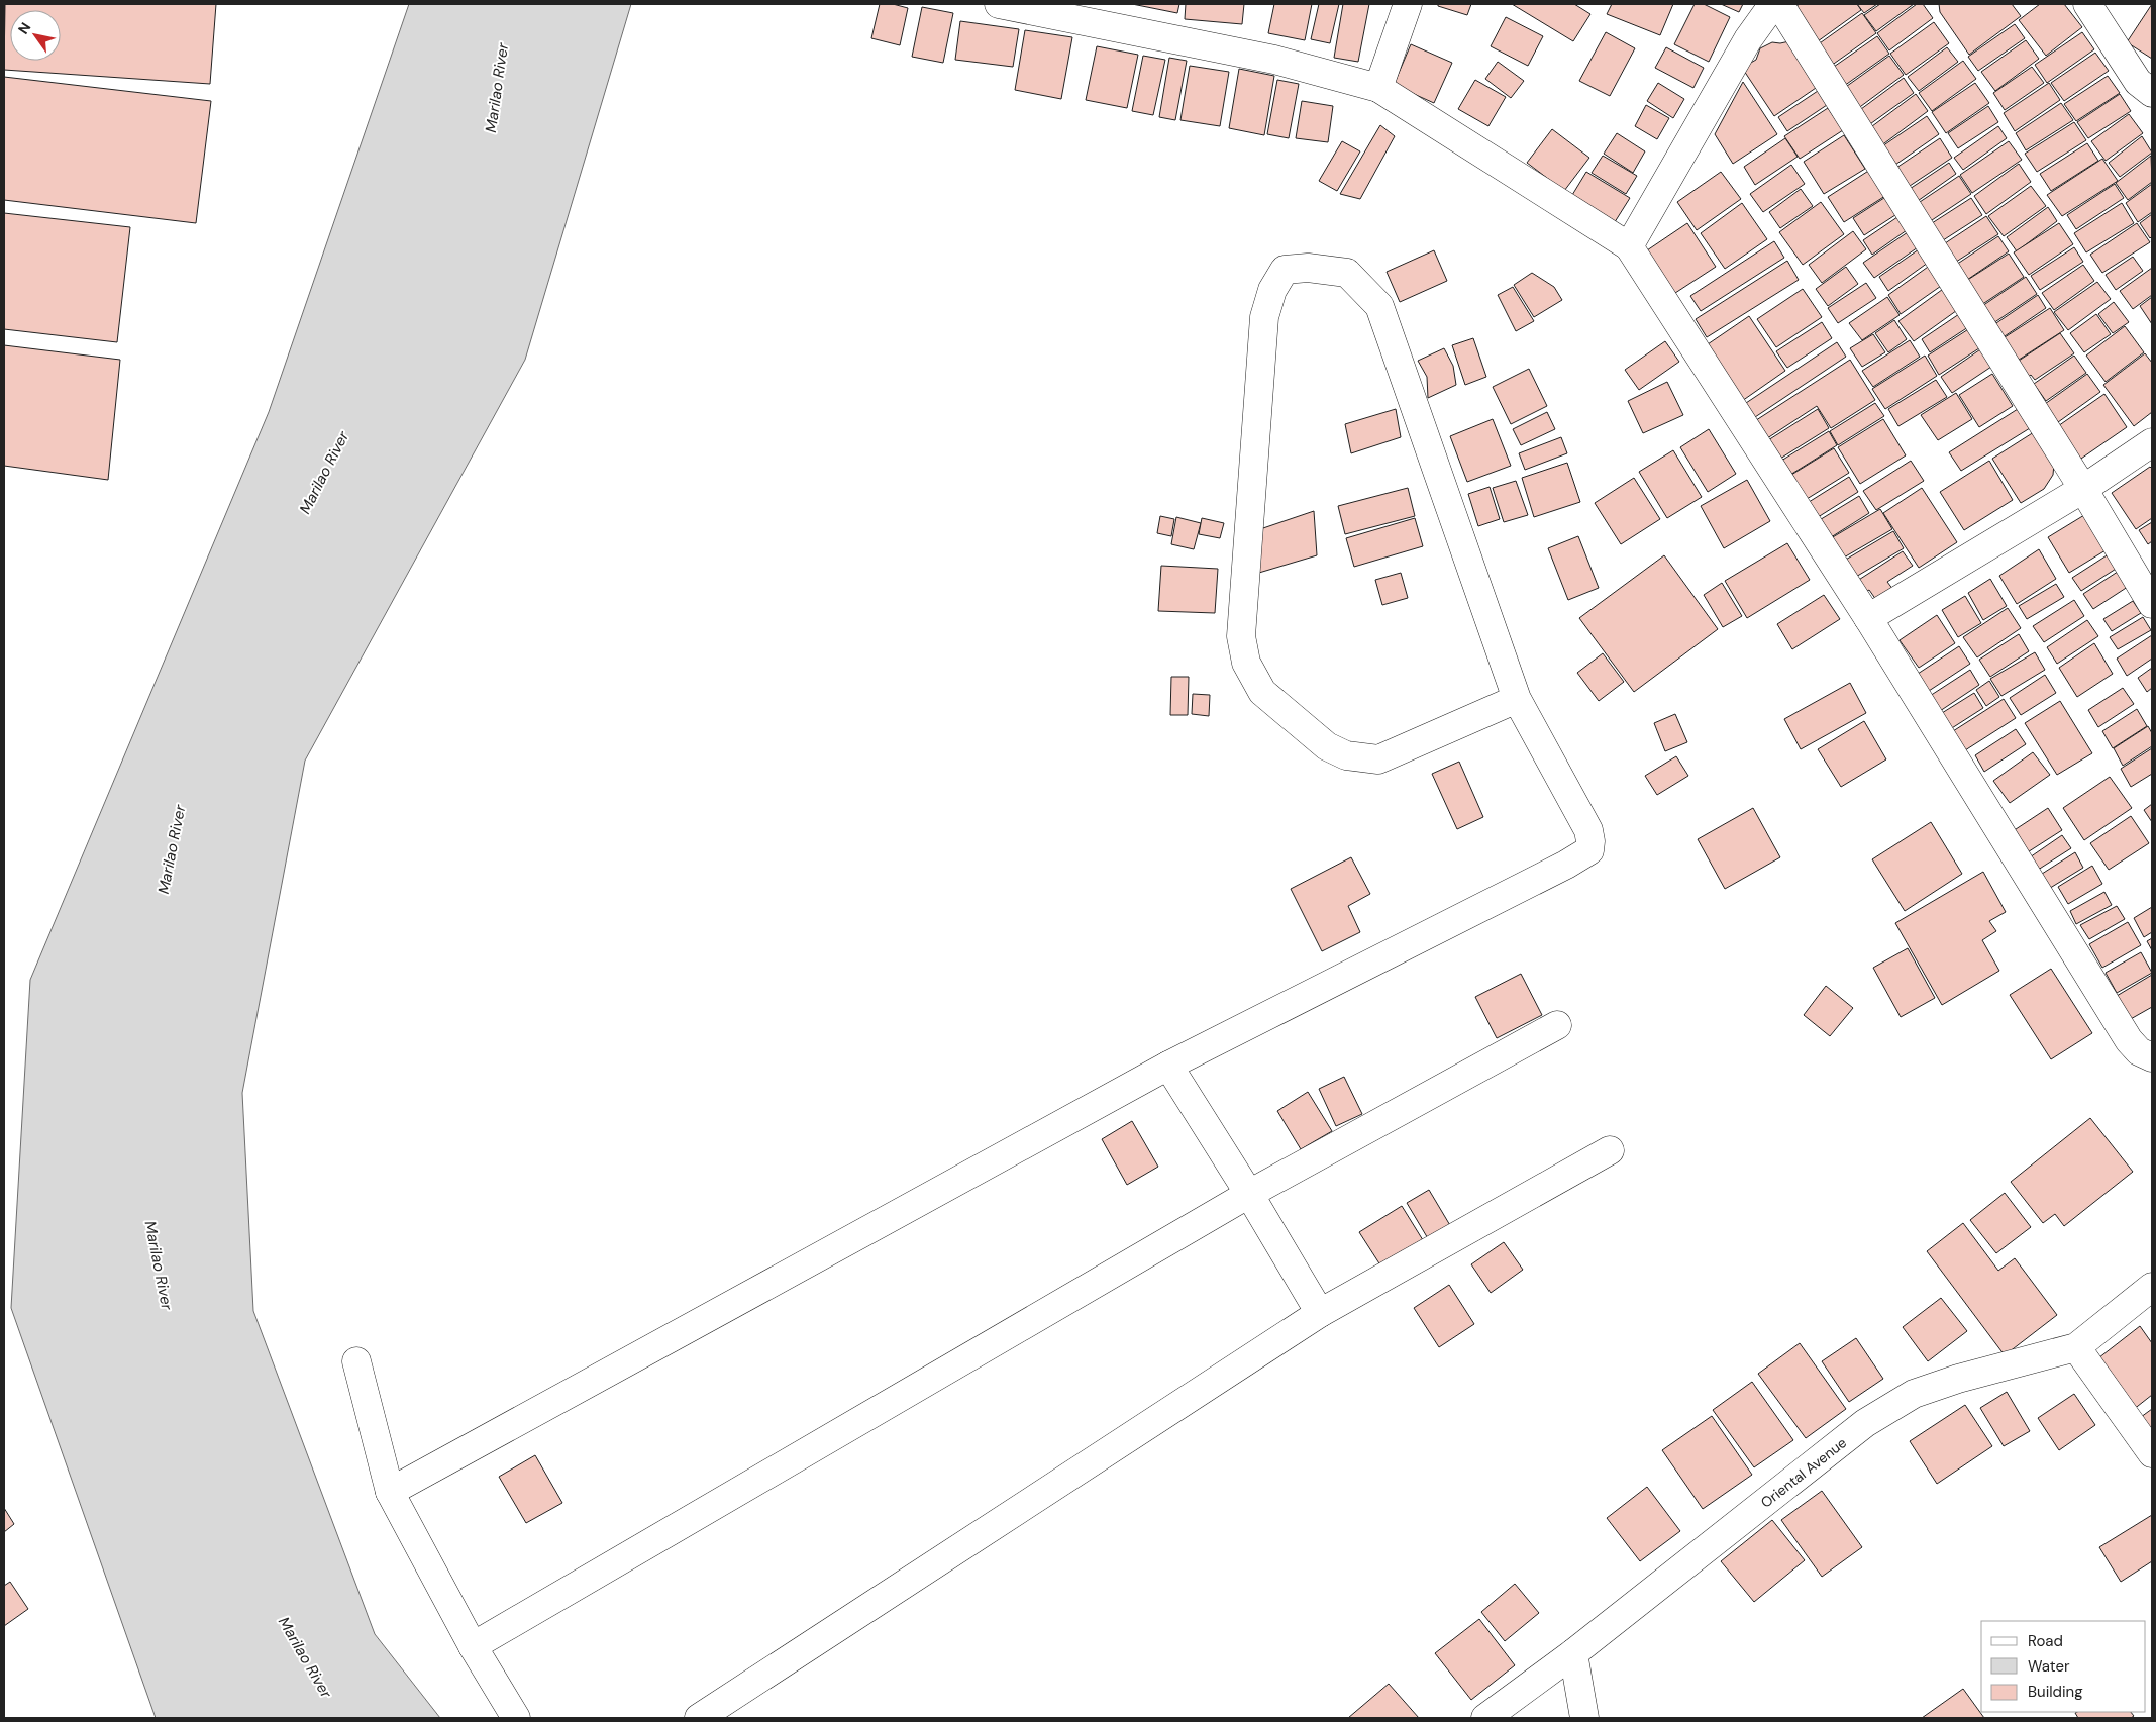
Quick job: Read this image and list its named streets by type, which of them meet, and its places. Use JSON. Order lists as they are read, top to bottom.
{
  "streets": {
    "street": ["Oriental Avenue"]
  },
  "water": ["Marilao River"],
  "legend": ["Road", "Water", "Building"],
  "north": "top left"
}
